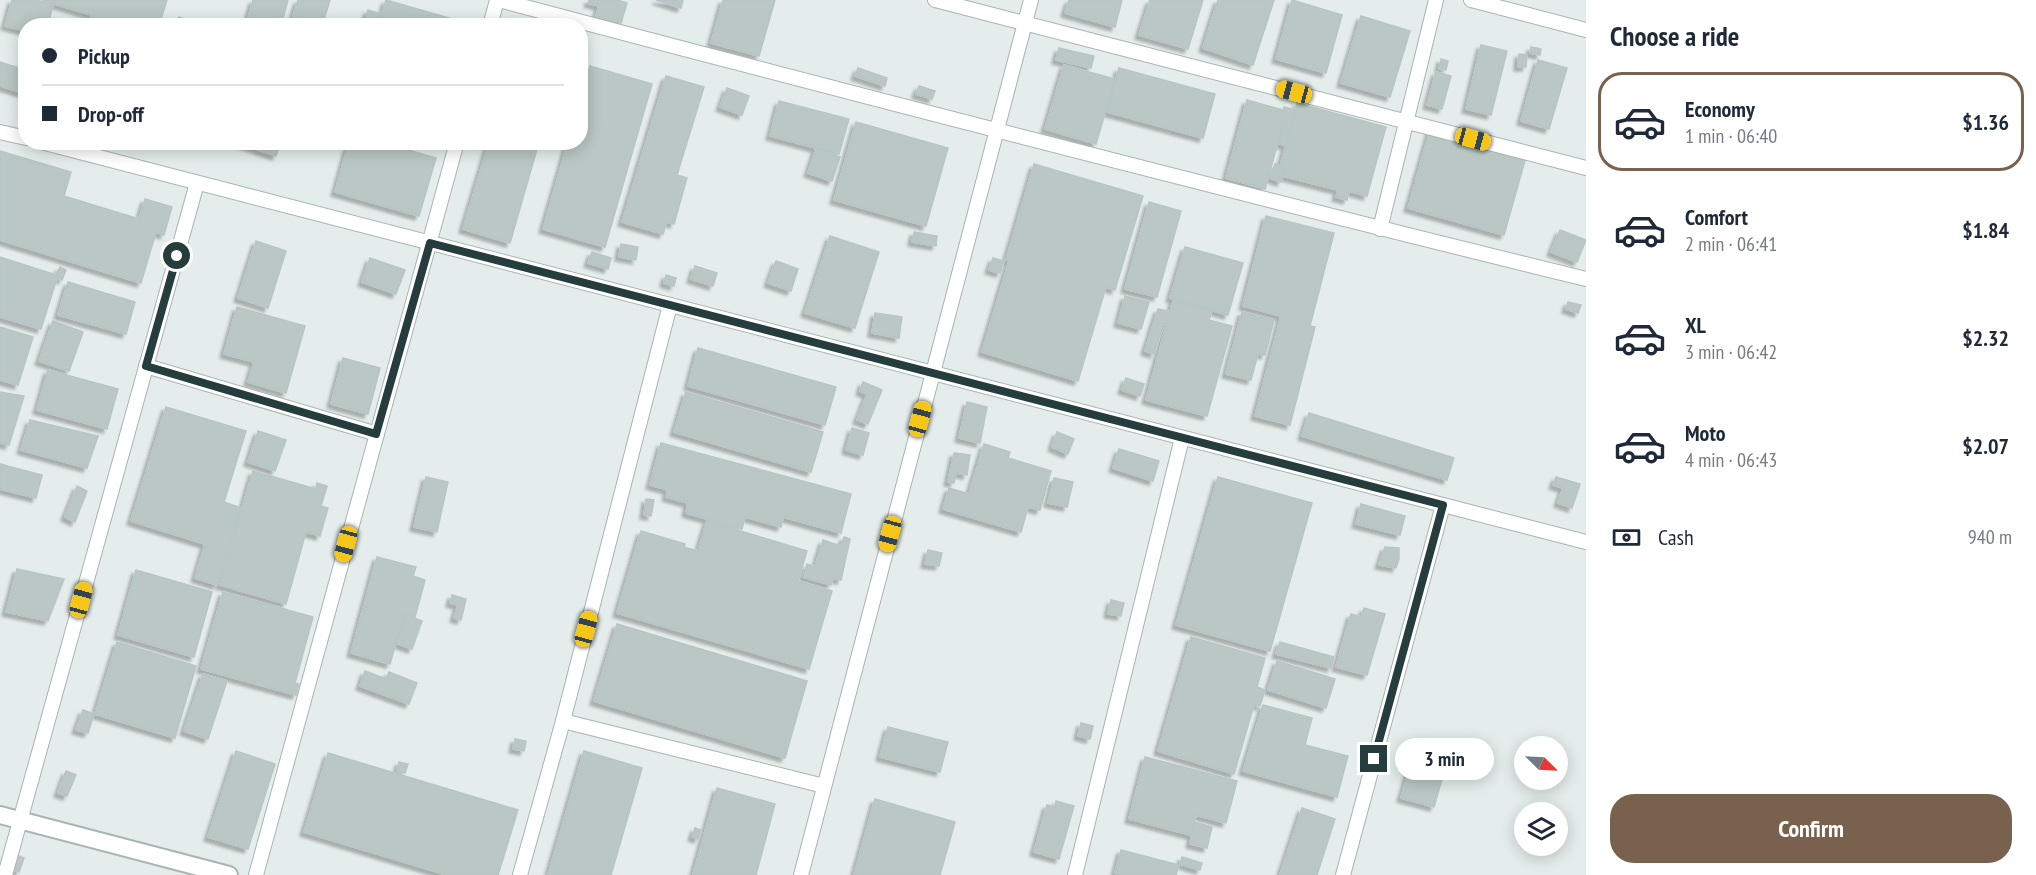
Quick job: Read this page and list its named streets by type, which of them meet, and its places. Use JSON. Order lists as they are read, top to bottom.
{
  "north": "bottom right",
  "page": {
    "heading": "Choose a ride",
    "banner": ["Pickup", "Drop-off"],
    "list": [
      {
        "name": "Economy",
        "note": "1 min · 06:40",
        "value": "$1.36"
      },
      {
        "name": "Comfort",
        "note": "2 min · 06:41",
        "value": "$1.84"
      },
      {
        "name": "XL",
        "note": "3 min · 06:42",
        "value": "$2.32"
      },
      {
        "name": "Moto",
        "note": "4 min · 06:43",
        "value": "$2.07"
      }
    ],
    "pay": ["Cash", "940 m"],
    "bubble": "3 min",
    "buttons": "Confirm"
  }
}
